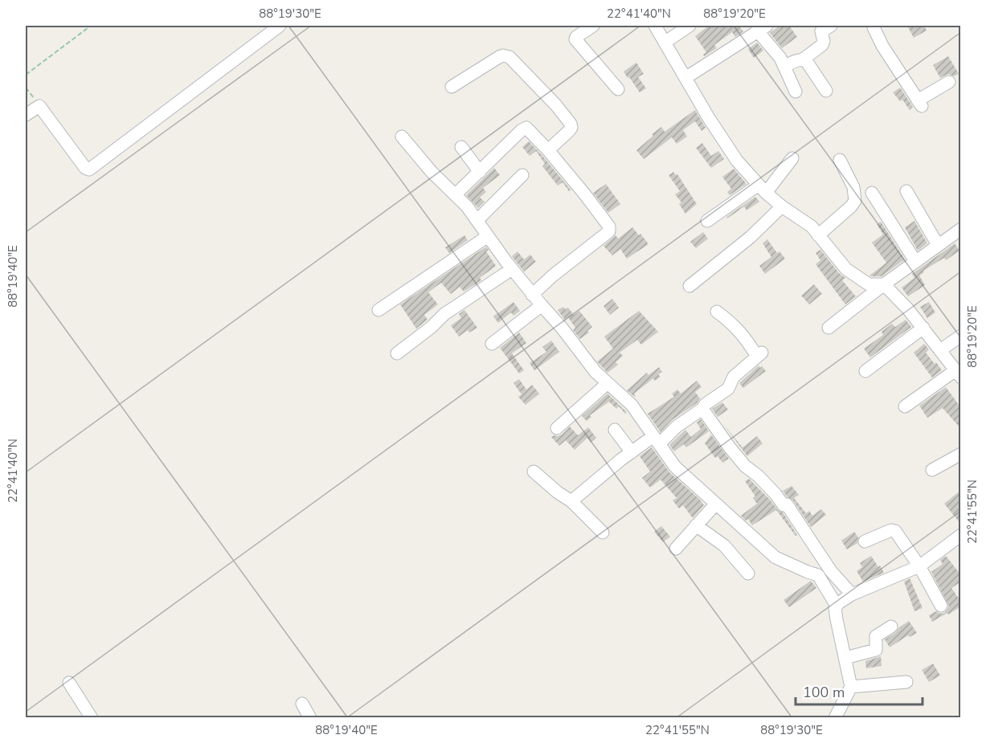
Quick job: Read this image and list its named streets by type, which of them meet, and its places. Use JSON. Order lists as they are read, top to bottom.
{
  "scale_bar": "100 m",
  "coordinates": [
    "88°19'30\"E",
    "22°41'40\"N",
    "88°19'20\"E",
    "88°19'40\"E",
    "22°41'55\"N"
  ]
}
